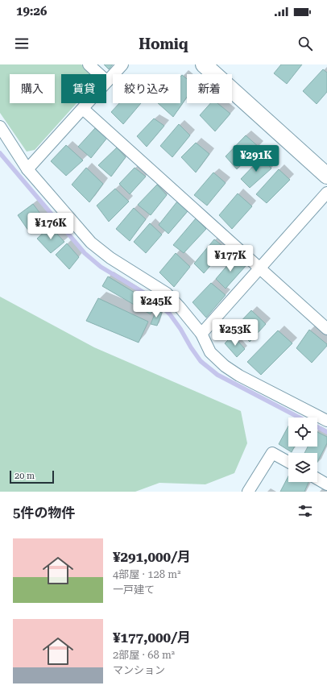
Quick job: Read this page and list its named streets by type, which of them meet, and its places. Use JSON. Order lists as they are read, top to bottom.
{
  "scale_bar": "20 m",
  "page": {
    "status": "19:26",
    "header": "Homiq",
    "chip": [
      "購入",
      "賃貸",
      "絞り込み",
      "新着"
    ],
    "price": [
      "¥291K",
      "¥176K",
      "¥177K",
      "¥245K",
      "¥253K"
    ],
    "scale": "20 m",
    "heading": "5件の物件",
    "list": [
      {
        "name": "¥291,000/月",
        "note": "4部屋 · 128 m² · 一戸建て"
      },
      {
        "name": "¥177,000/月",
        "note": "2部屋 · 68 m² · マンション"
      }
    ]
  }
}
